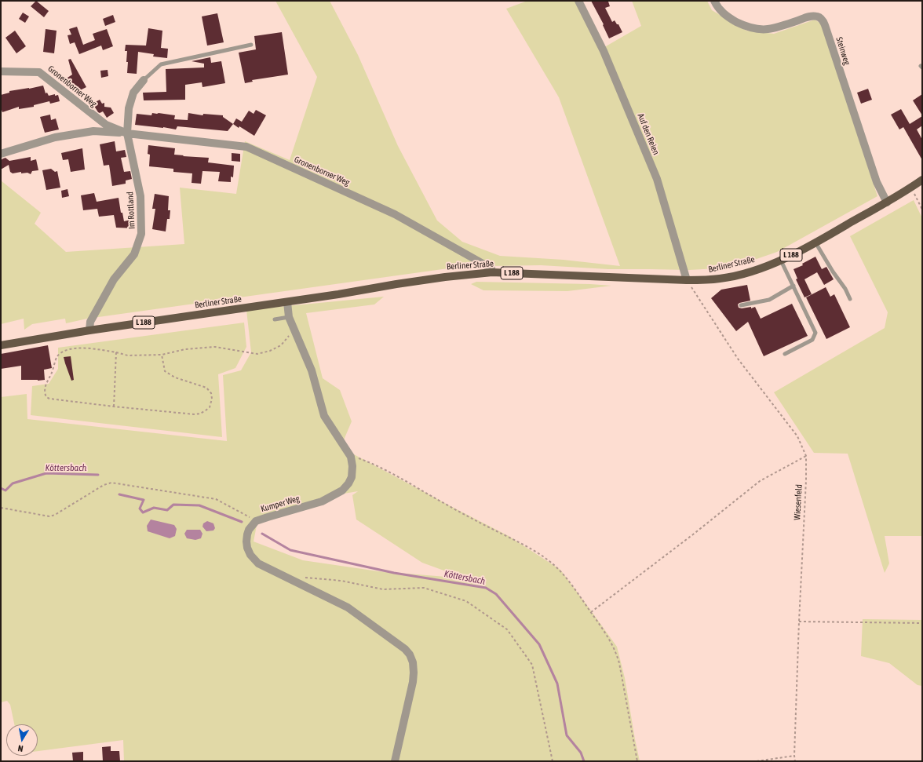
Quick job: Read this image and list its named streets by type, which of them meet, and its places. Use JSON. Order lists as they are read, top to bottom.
{
  "streets": {
    "main road": ["L 188", "Berliner Straße"],
    "street": [
      "Steinweg",
      "Gronenborner Weg",
      "Auf den Reien",
      "Im Rottland",
      "Kumper Weg"
    ],
    "path": ["Wiesenfeld"]
  },
  "crossings": [
    ["Steinweg", "Berliner Straße"],
    ["Gronenborner Weg", "Im Rottland"],
    ["Gronenborner Weg", "Berliner Straße"],
    ["Auf den Reien", "Berliner Straße"],
    ["Auf den Reien", "Wiesenfeld"],
    ["Im Rottland", "Berliner Straße"],
    ["Berliner Straße", "Wiesenfeld"],
    ["Berliner Straße", "Kumper Weg"]
  ],
  "water": ["Köttersbach"],
  "north": "bottom"
}
